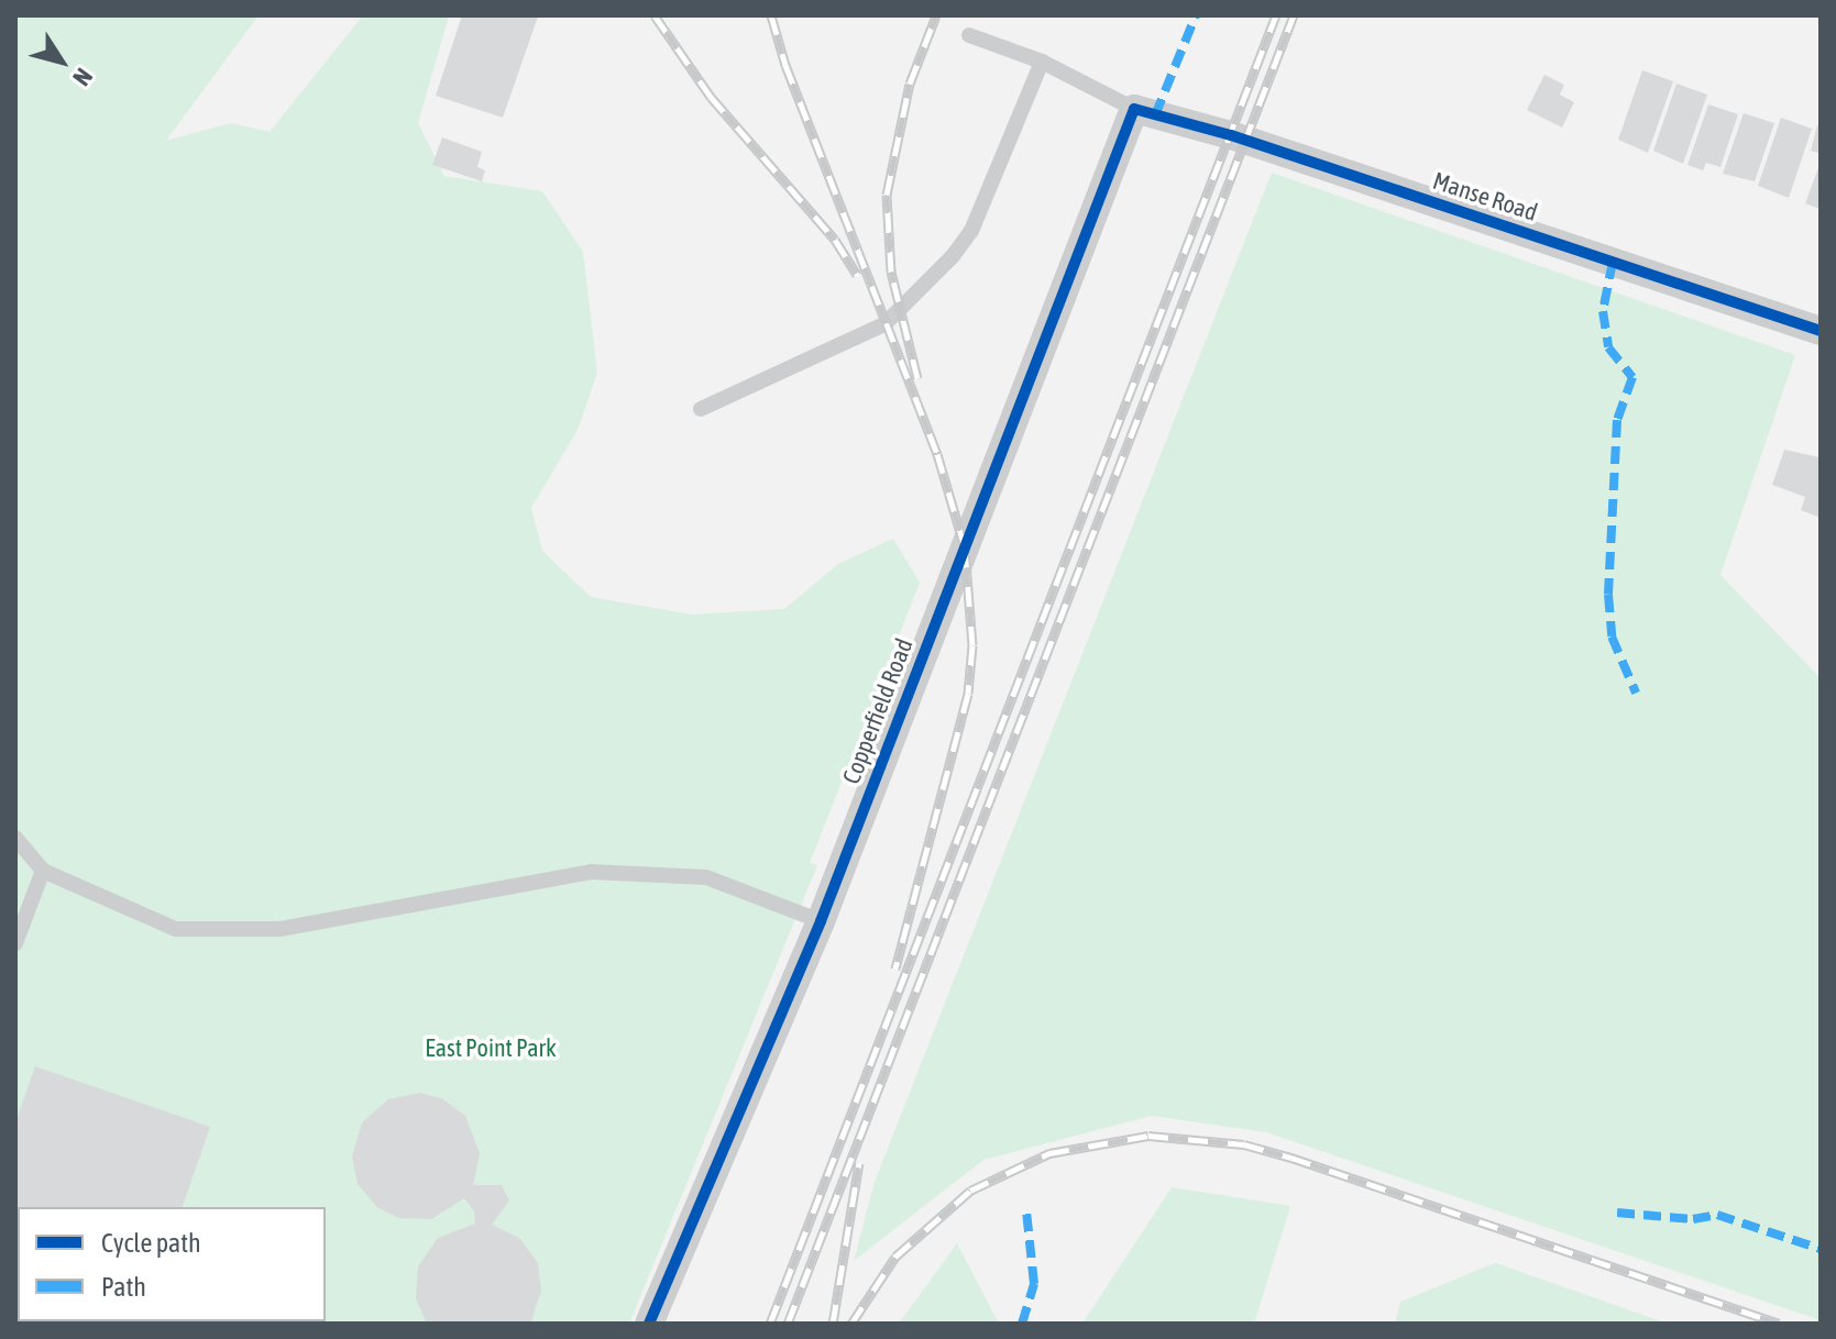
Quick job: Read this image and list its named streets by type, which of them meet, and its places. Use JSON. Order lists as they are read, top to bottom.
{
  "streets": {
    "street": ["Manse Road", "Copperfield Road"]
  },
  "crossings": [
    ["Manse Road", "Copperfield Road"]
  ],
  "parks": ["East Point Park"],
  "legend": ["Cycle path", "Path"],
  "north": "bottom right"
}
